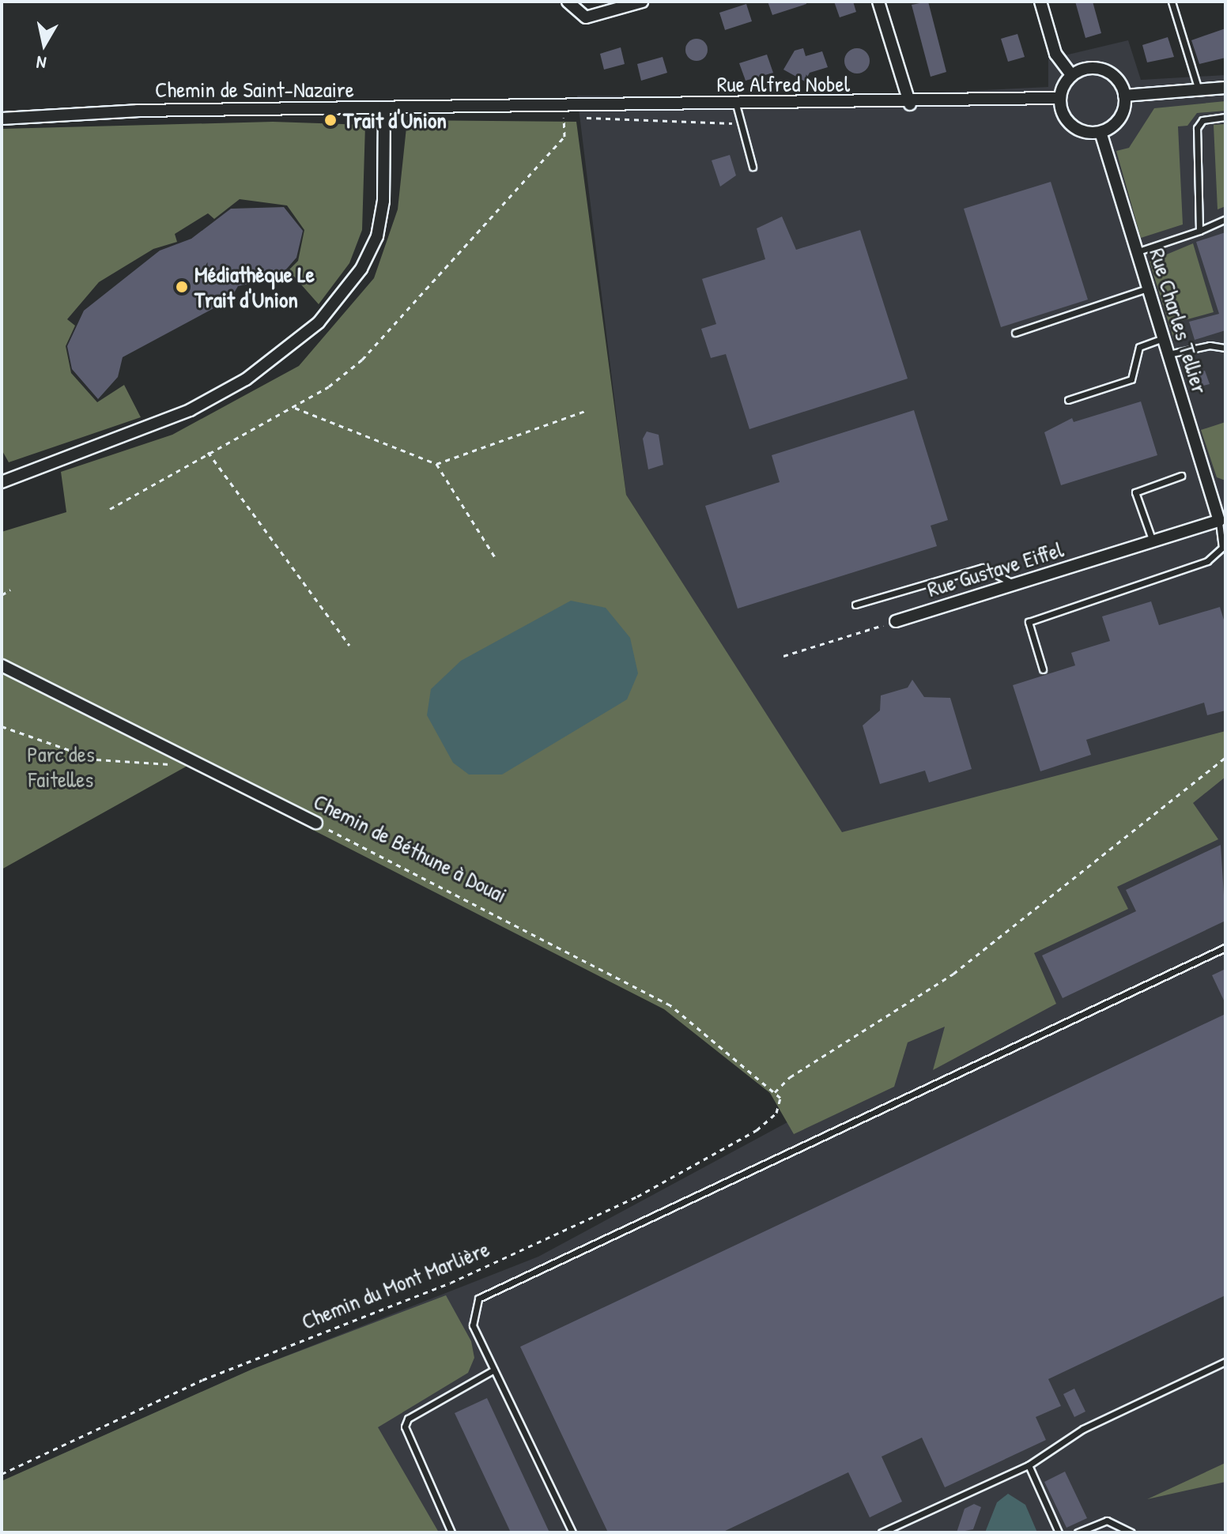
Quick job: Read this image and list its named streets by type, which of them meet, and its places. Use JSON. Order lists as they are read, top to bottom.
{
  "streets": {
    "street": [
      "Rue Alfred Nobel",
      "Chemin de Saint-Nazaire",
      "Rue Charles Tellier",
      "Rue Gustave Eiffel",
      "Chemin de Béthune à Douai"
    ],
    "path": ["Chemin du Mont Marlière"]
  },
  "crossings": [
    ["Rue Alfred Nobel", "Chemin de Saint-Nazaire"],
    ["Rue Alfred Nobel", "Rue Charles Tellier"],
    ["Rue Charles Tellier", "Rue Gustave Eiffel"],
    ["Chemin de Béthune à Douai", "Chemin du Mont Marlière"]
  ],
  "parks": ["Parc des Faitelles"],
  "places": ["Trait d'Union", "Médiathèque Le Trait d'Union"],
  "north": "bottom"
}
